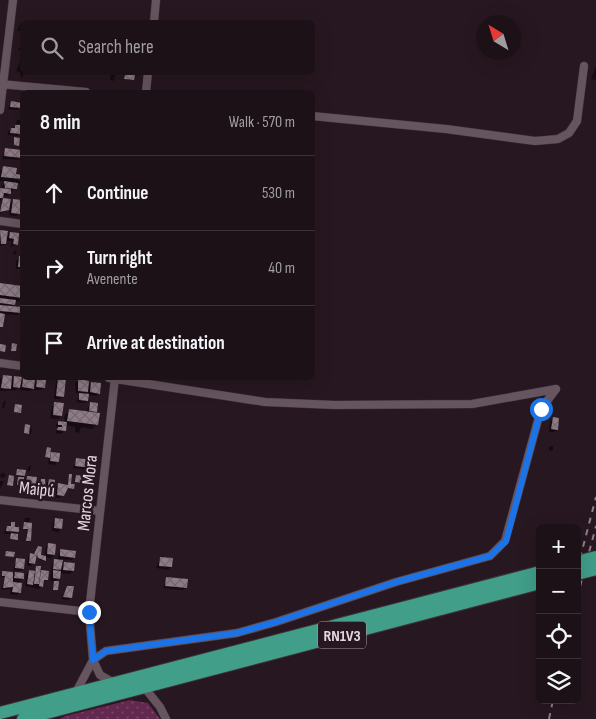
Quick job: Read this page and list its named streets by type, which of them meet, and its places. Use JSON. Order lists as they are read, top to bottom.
{
  "streets": {
    "main road": ["RN1V3"],
    "street": ["Maipú", "Marcos Mora"]
  },
  "crossings": [
    ["Maipú", "Marcos Mora"]
  ],
  "north": "top left",
  "page": {
    "search": "Search here",
    "heading": ["8 min", "Walk · 570 m"],
    "list": [
      ["Continue", "530 m"],
      ["Turn right", "Avenente", "40 m"],
      "Arrive at destination"
    ],
    "map_buttons": ["+", "−"]
  }
}
